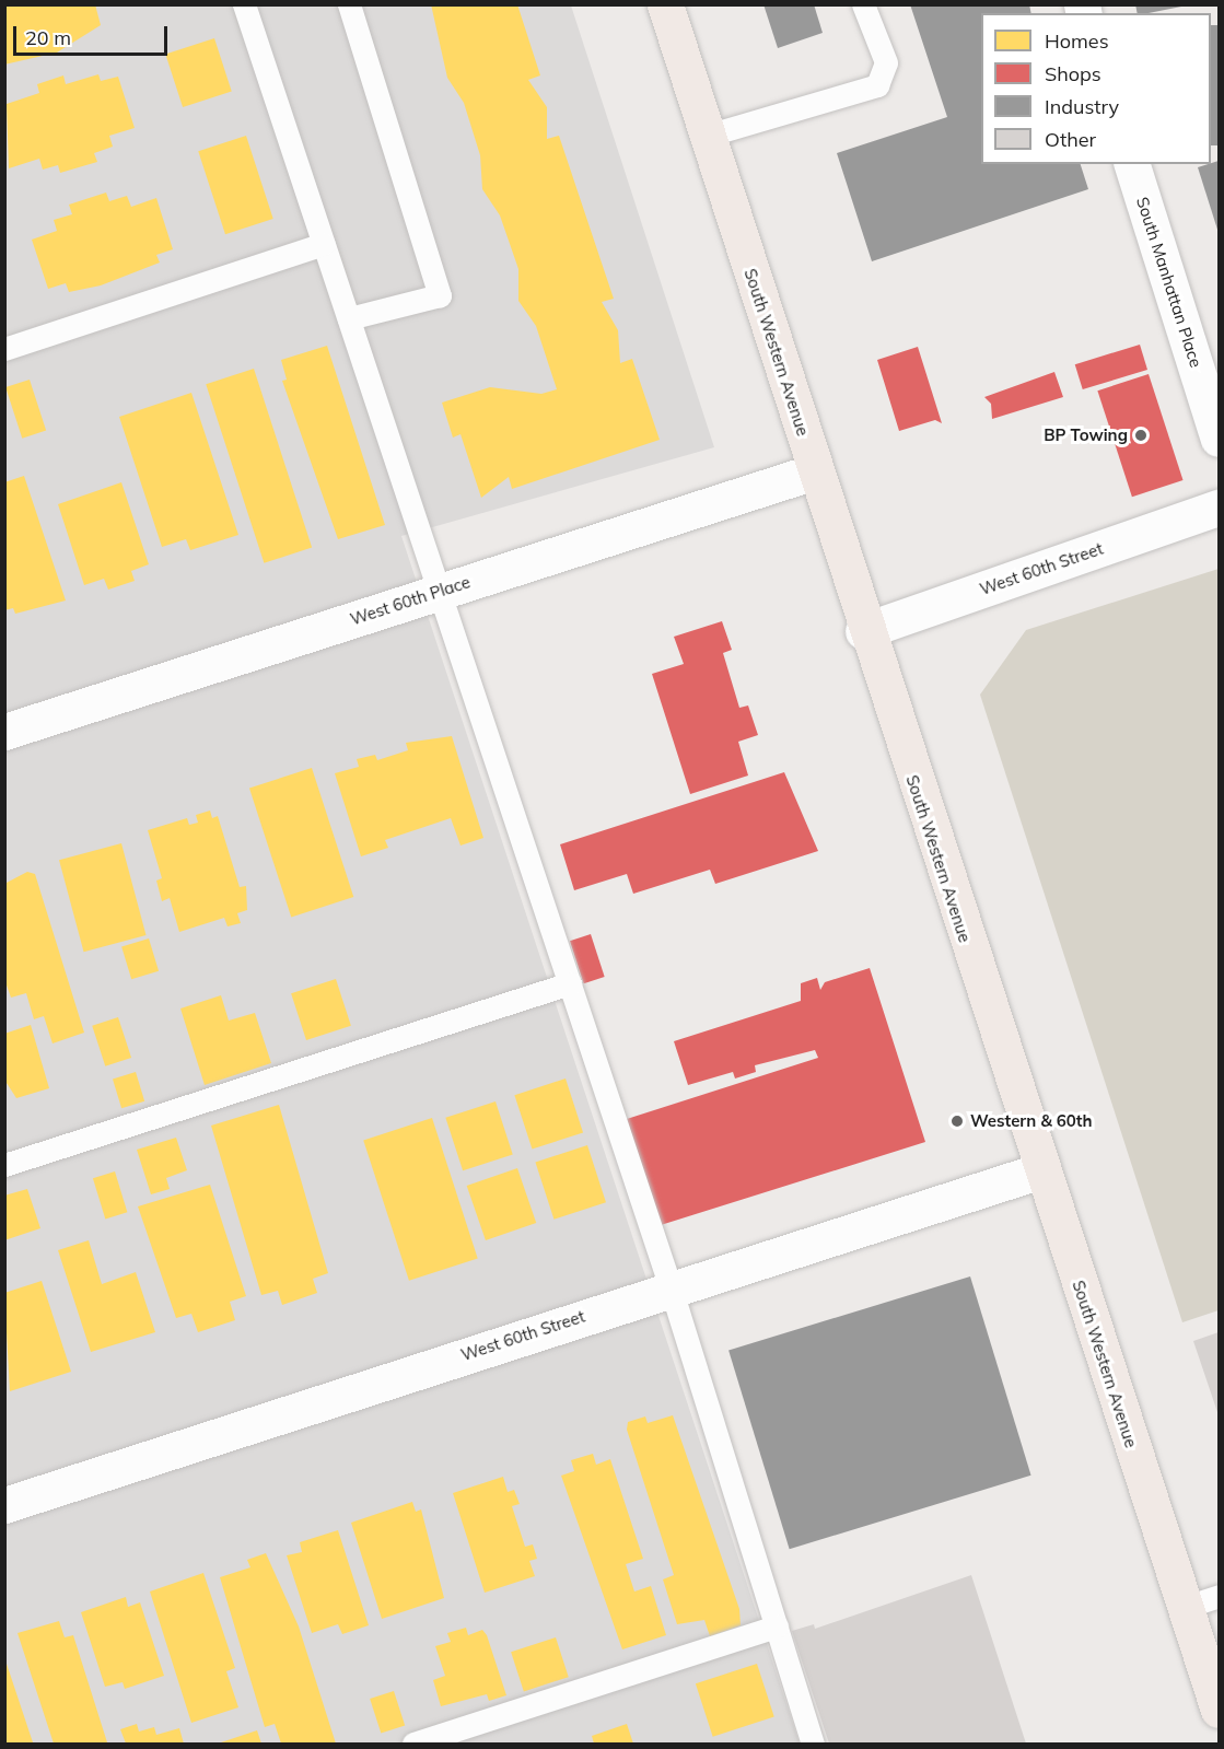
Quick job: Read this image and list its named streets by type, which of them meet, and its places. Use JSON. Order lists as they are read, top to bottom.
{
  "streets": {
    "main road": ["South Western Avenue"],
    "street": ["South Manhattan Place", "West 60th Street", "West 60th Place"]
  },
  "crossings": [
    ["South Western Avenue", "West 60th Street"],
    ["South Western Avenue", "West 60th Place"]
  ],
  "places": ["BP Towing", "Western & 60th"],
  "legend": [
    "Homes",
    "Shops",
    "Industry",
    "Other"
  ],
  "scale_bar": "20 m"
}
